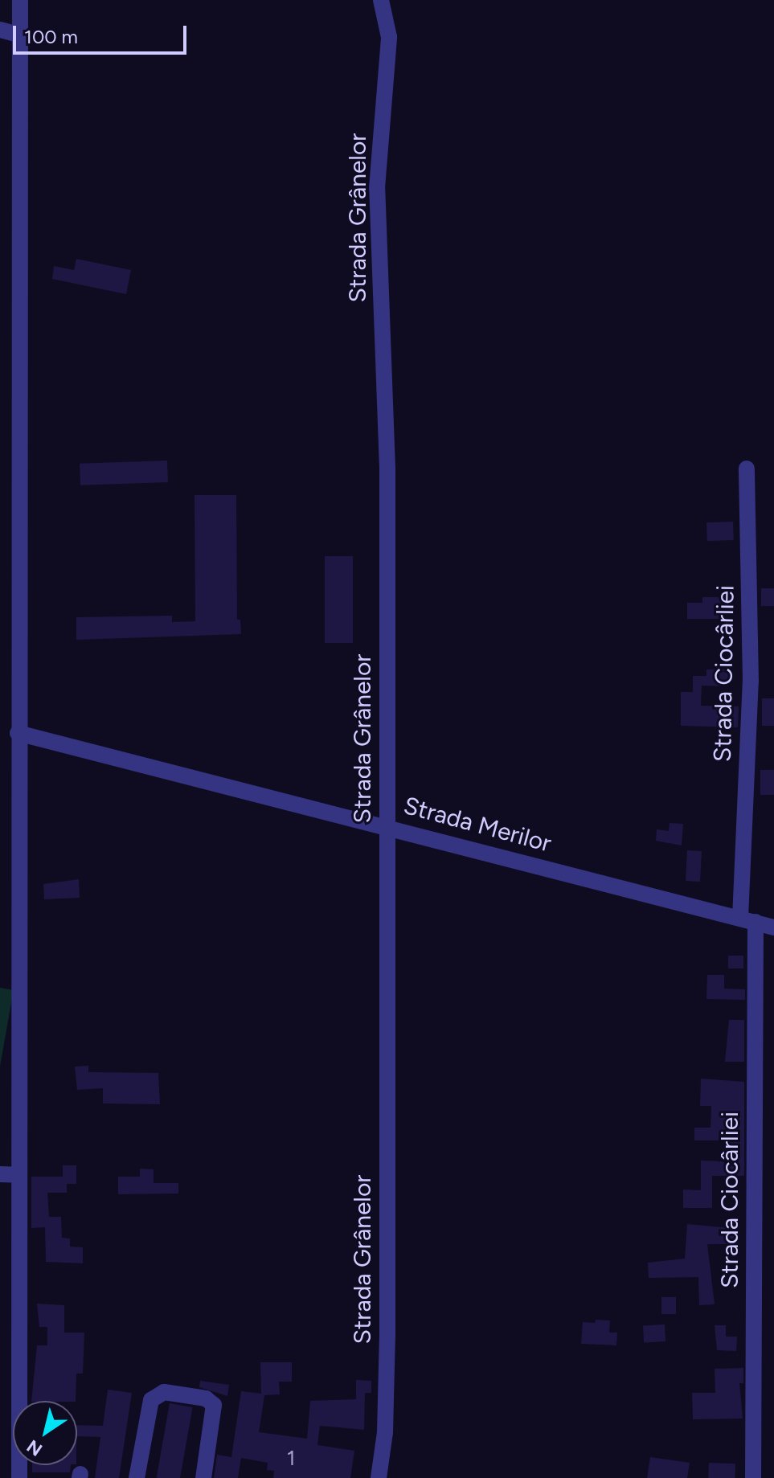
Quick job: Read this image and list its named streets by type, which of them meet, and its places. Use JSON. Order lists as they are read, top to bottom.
{
  "streets": {
    "street": ["Strada Grânelor", "Strada Ciocârliei", "Strada Merilor"]
  },
  "crossings": [
    ["Strada Grânelor", "Strada Merilor"],
    ["Strada Ciocârliei", "Strada Merilor"]
  ],
  "house_numbers": ["1"],
  "scale_bar": "100 m",
  "north": "bottom left"
}
